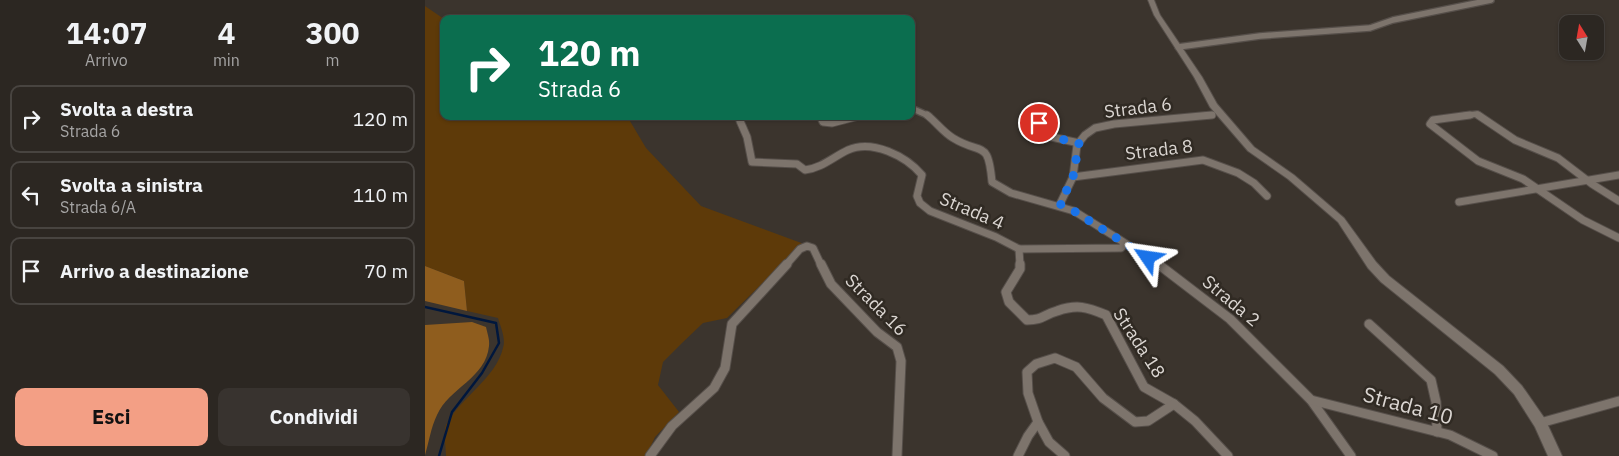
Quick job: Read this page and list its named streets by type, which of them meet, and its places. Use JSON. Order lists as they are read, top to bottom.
{
  "streets": {
    "street": [
      "Strada 6",
      "Strada 8",
      "Strada 4",
      "Strada 2",
      "Strada 16",
      "Strada 18",
      "Strada 10"
    ]
  },
  "crossings": [
    ["Strada 4", "Strada 2"],
    ["Strada 4", "Strada 18"],
    ["Strada 2", "Strada 10"]
  ],
  "north": "top",
  "page": {
    "eta": [
      "14:07",
      "Arrivo",
      "4",
      "min",
      "300",
      "m"
    ],
    "turn": ["120 m", "Strada 6"],
    "list": [
      {
        "name": "Svolta a destra",
        "note": "Strada 6",
        "value": "120 m"
      },
      {
        "name": "Svolta a sinistra",
        "note": "Strada 6/A",
        "value": "110 m"
      },
      {
        "name": "Arrivo a destinazione",
        "value": "70 m"
      }
    ],
    "buttons": ["Esci", "Condividi"]
  }
}
